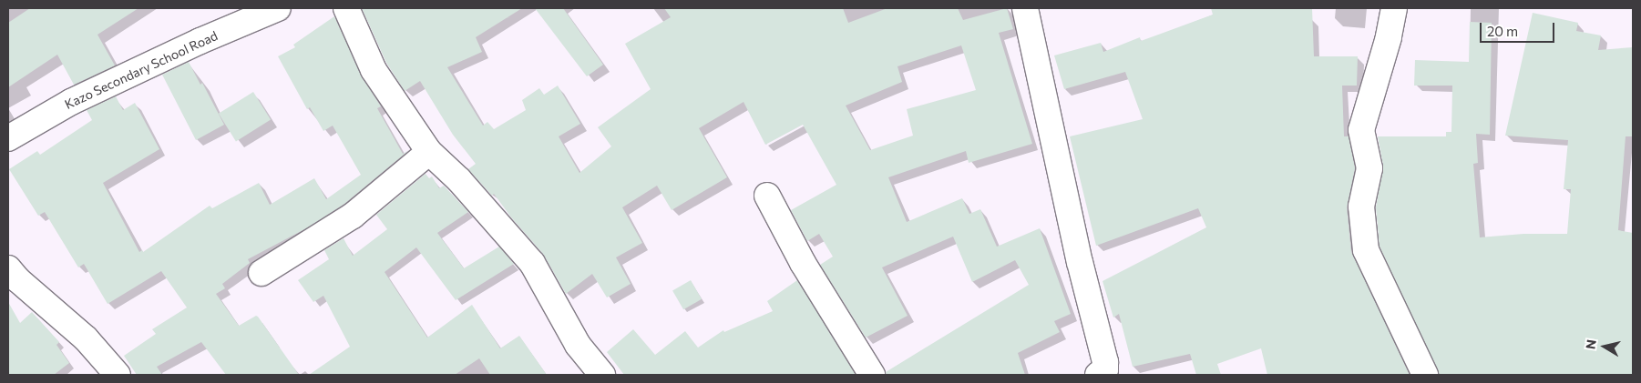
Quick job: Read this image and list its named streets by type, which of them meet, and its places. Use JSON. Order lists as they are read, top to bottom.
{
  "streets": {
    "street": ["Kazo Secondary School Road"]
  },
  "scale_bar": "20 m",
  "north": "left"
}
